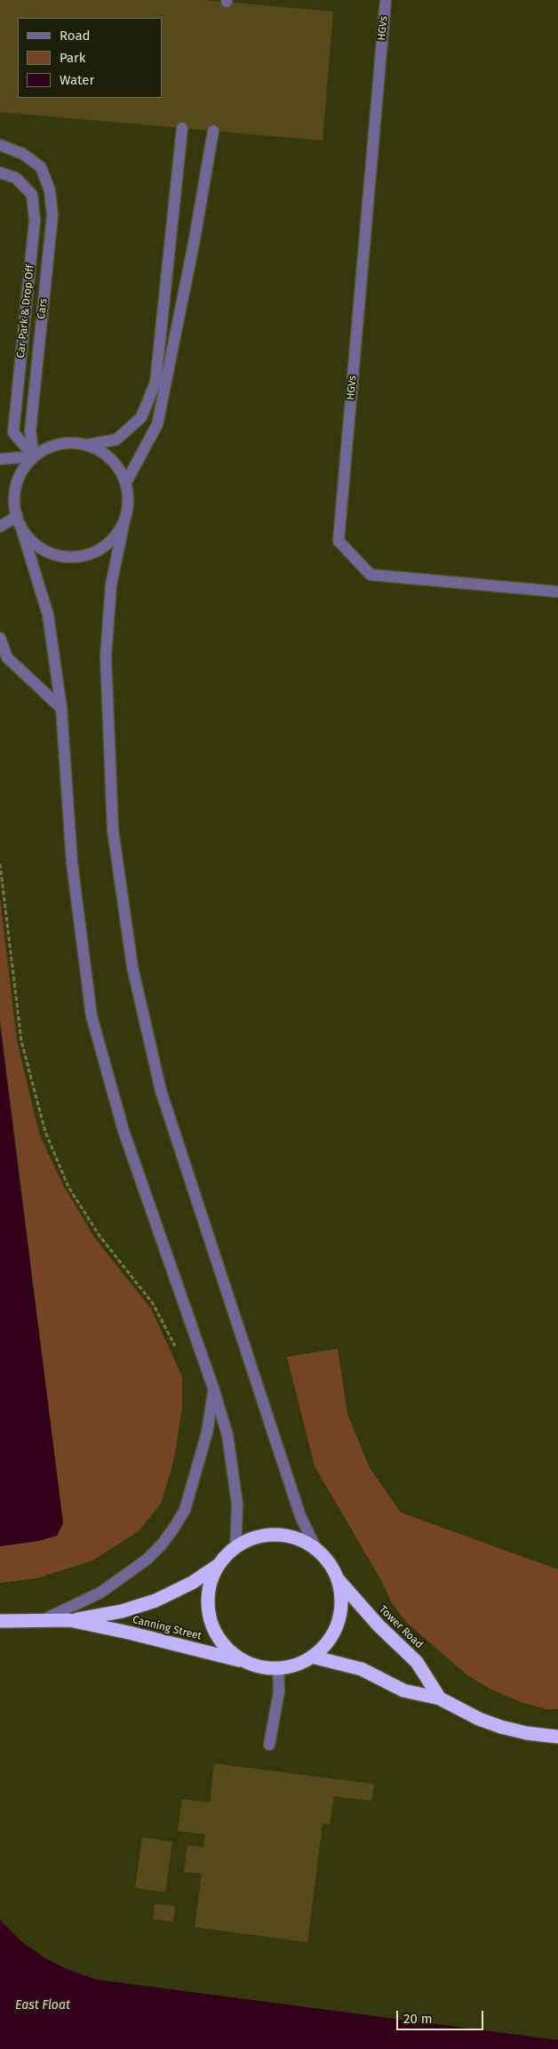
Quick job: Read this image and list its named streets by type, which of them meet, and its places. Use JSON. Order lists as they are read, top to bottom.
{
  "streets": {
    "highway": ["Tower Road", "Canning Street"],
    "street": ["HGVs", "Cars", "Car Park & Drop Off"]
  },
  "crossings": [
    ["Cars", "Car Park & Drop Off"],
    ["Tower Road", "Canning Street"]
  ],
  "water": ["East Float"],
  "legend": ["Road", "Park", "Water"],
  "scale_bar": "20 m"
}
